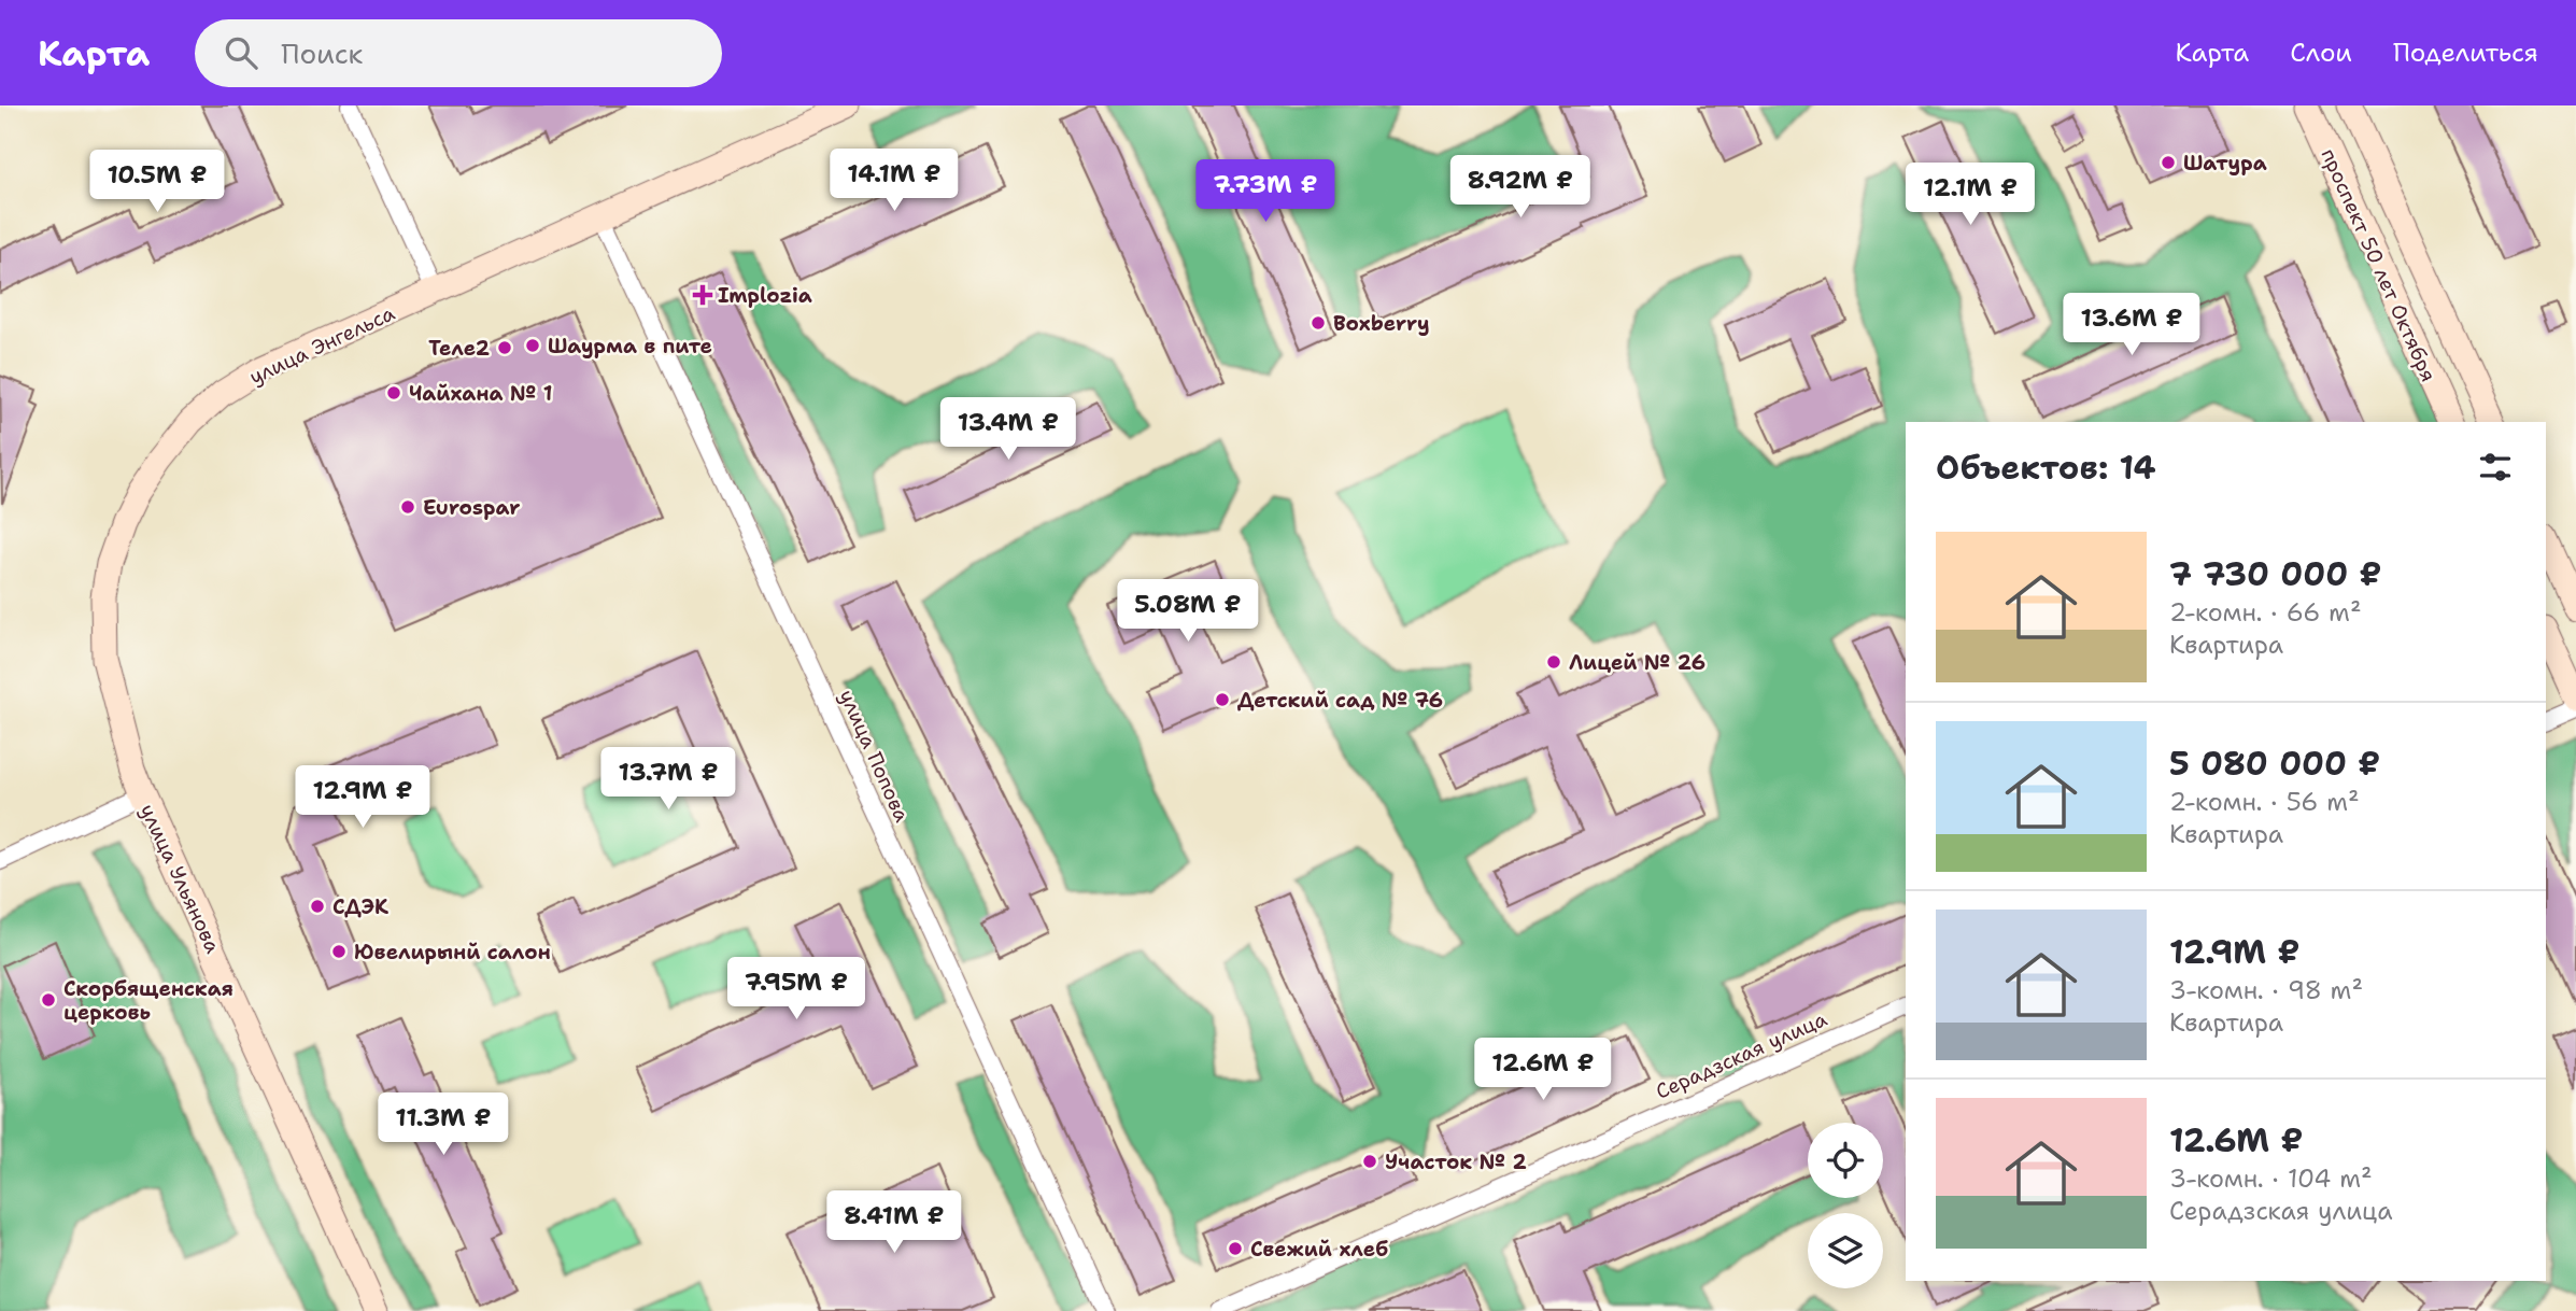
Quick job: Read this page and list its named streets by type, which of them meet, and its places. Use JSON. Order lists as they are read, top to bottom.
{
  "streets": {
    "main road": ["проспект 50 лет Октября", "улица Энгельса", "улица Ульянова"],
    "street": ["улица Попова", "Серадзская улица"]
  },
  "crossings": [
    ["улица Энгельса", "улица Попова"],
    ["улица Энгельса", "улица Ульянова"]
  ],
  "places": {
    "other": [
      "Шатура",
      "Boxberry",
      "Шаурма в пите",
      "Теле2",
      "Чайхана № 1",
      "Eurospar",
      "Лицей № 26",
      "Детский сад № 76",
      "СДЭК",
      "Ювелирынй салон",
      "Скорбященская церковь",
      "Участок № 2",
      "Свежий хлеб"
    ],
    "health": ["Implozia"]
  },
  "page": {
    "header": "Карта",
    "search": "Поиск",
    "nav": ["Карта", "Слои", "Поделиться"],
    "price": [
      "14.1M ₽",
      "10.5M ₽",
      "8.92M ₽",
      "7.73M ₽",
      "12.1M ₽",
      "13.6M ₽",
      "13.4M ₽",
      "5.08M ₽",
      "13.7M ₽",
      "12.9M ₽",
      "7.95M ₽",
      "12.6M ₽",
      "11.3M ₽",
      "8.41M ₽"
    ],
    "heading": "Объектов: 14",
    "list": [
      {
        "name": "7 730 000 ₽",
        "note": "2-комн. · 66 m² · Квартира"
      },
      {
        "name": "5 080 000 ₽",
        "note": "2-комн. · 56 m² · Квартира"
      },
      {
        "name": "12.9M ₽",
        "note": "3-комн. · 98 m² · Квартира"
      },
      {
        "name": "12.6M ₽",
        "note": "3-комн. · 104 m² · Серадзская улица"
      }
    ]
  }
}
